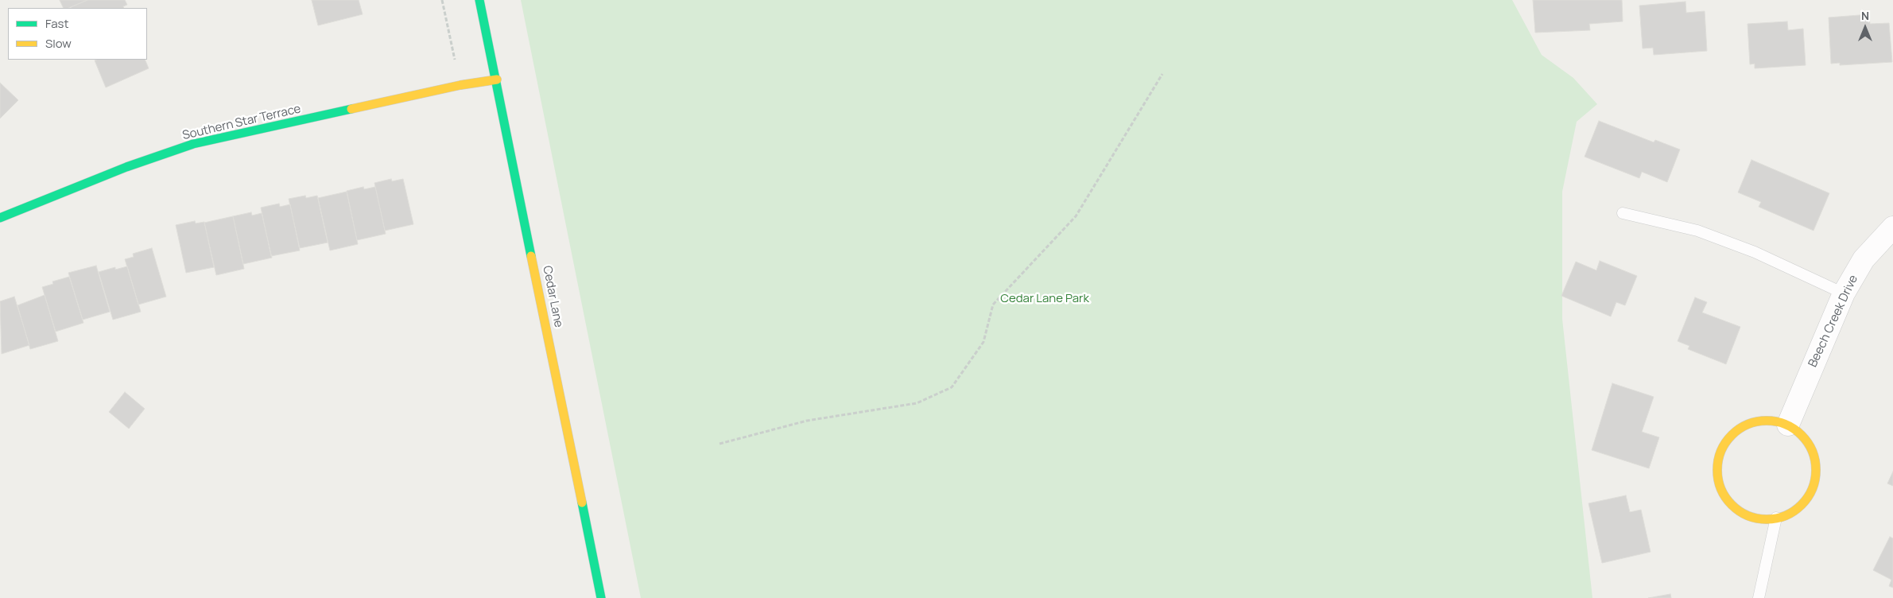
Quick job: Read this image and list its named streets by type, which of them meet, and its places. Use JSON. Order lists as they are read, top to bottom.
{
  "streets": {
    "street": ["Southern Star Terrace", "Cedar Lane", "Beech Creek Drive"]
  },
  "crossings": [
    ["Southern Star Terrace", "Cedar Lane"]
  ],
  "parks": ["Cedar Lane Park"],
  "legend": ["Fast", "Slow"],
  "north": "top"
}
